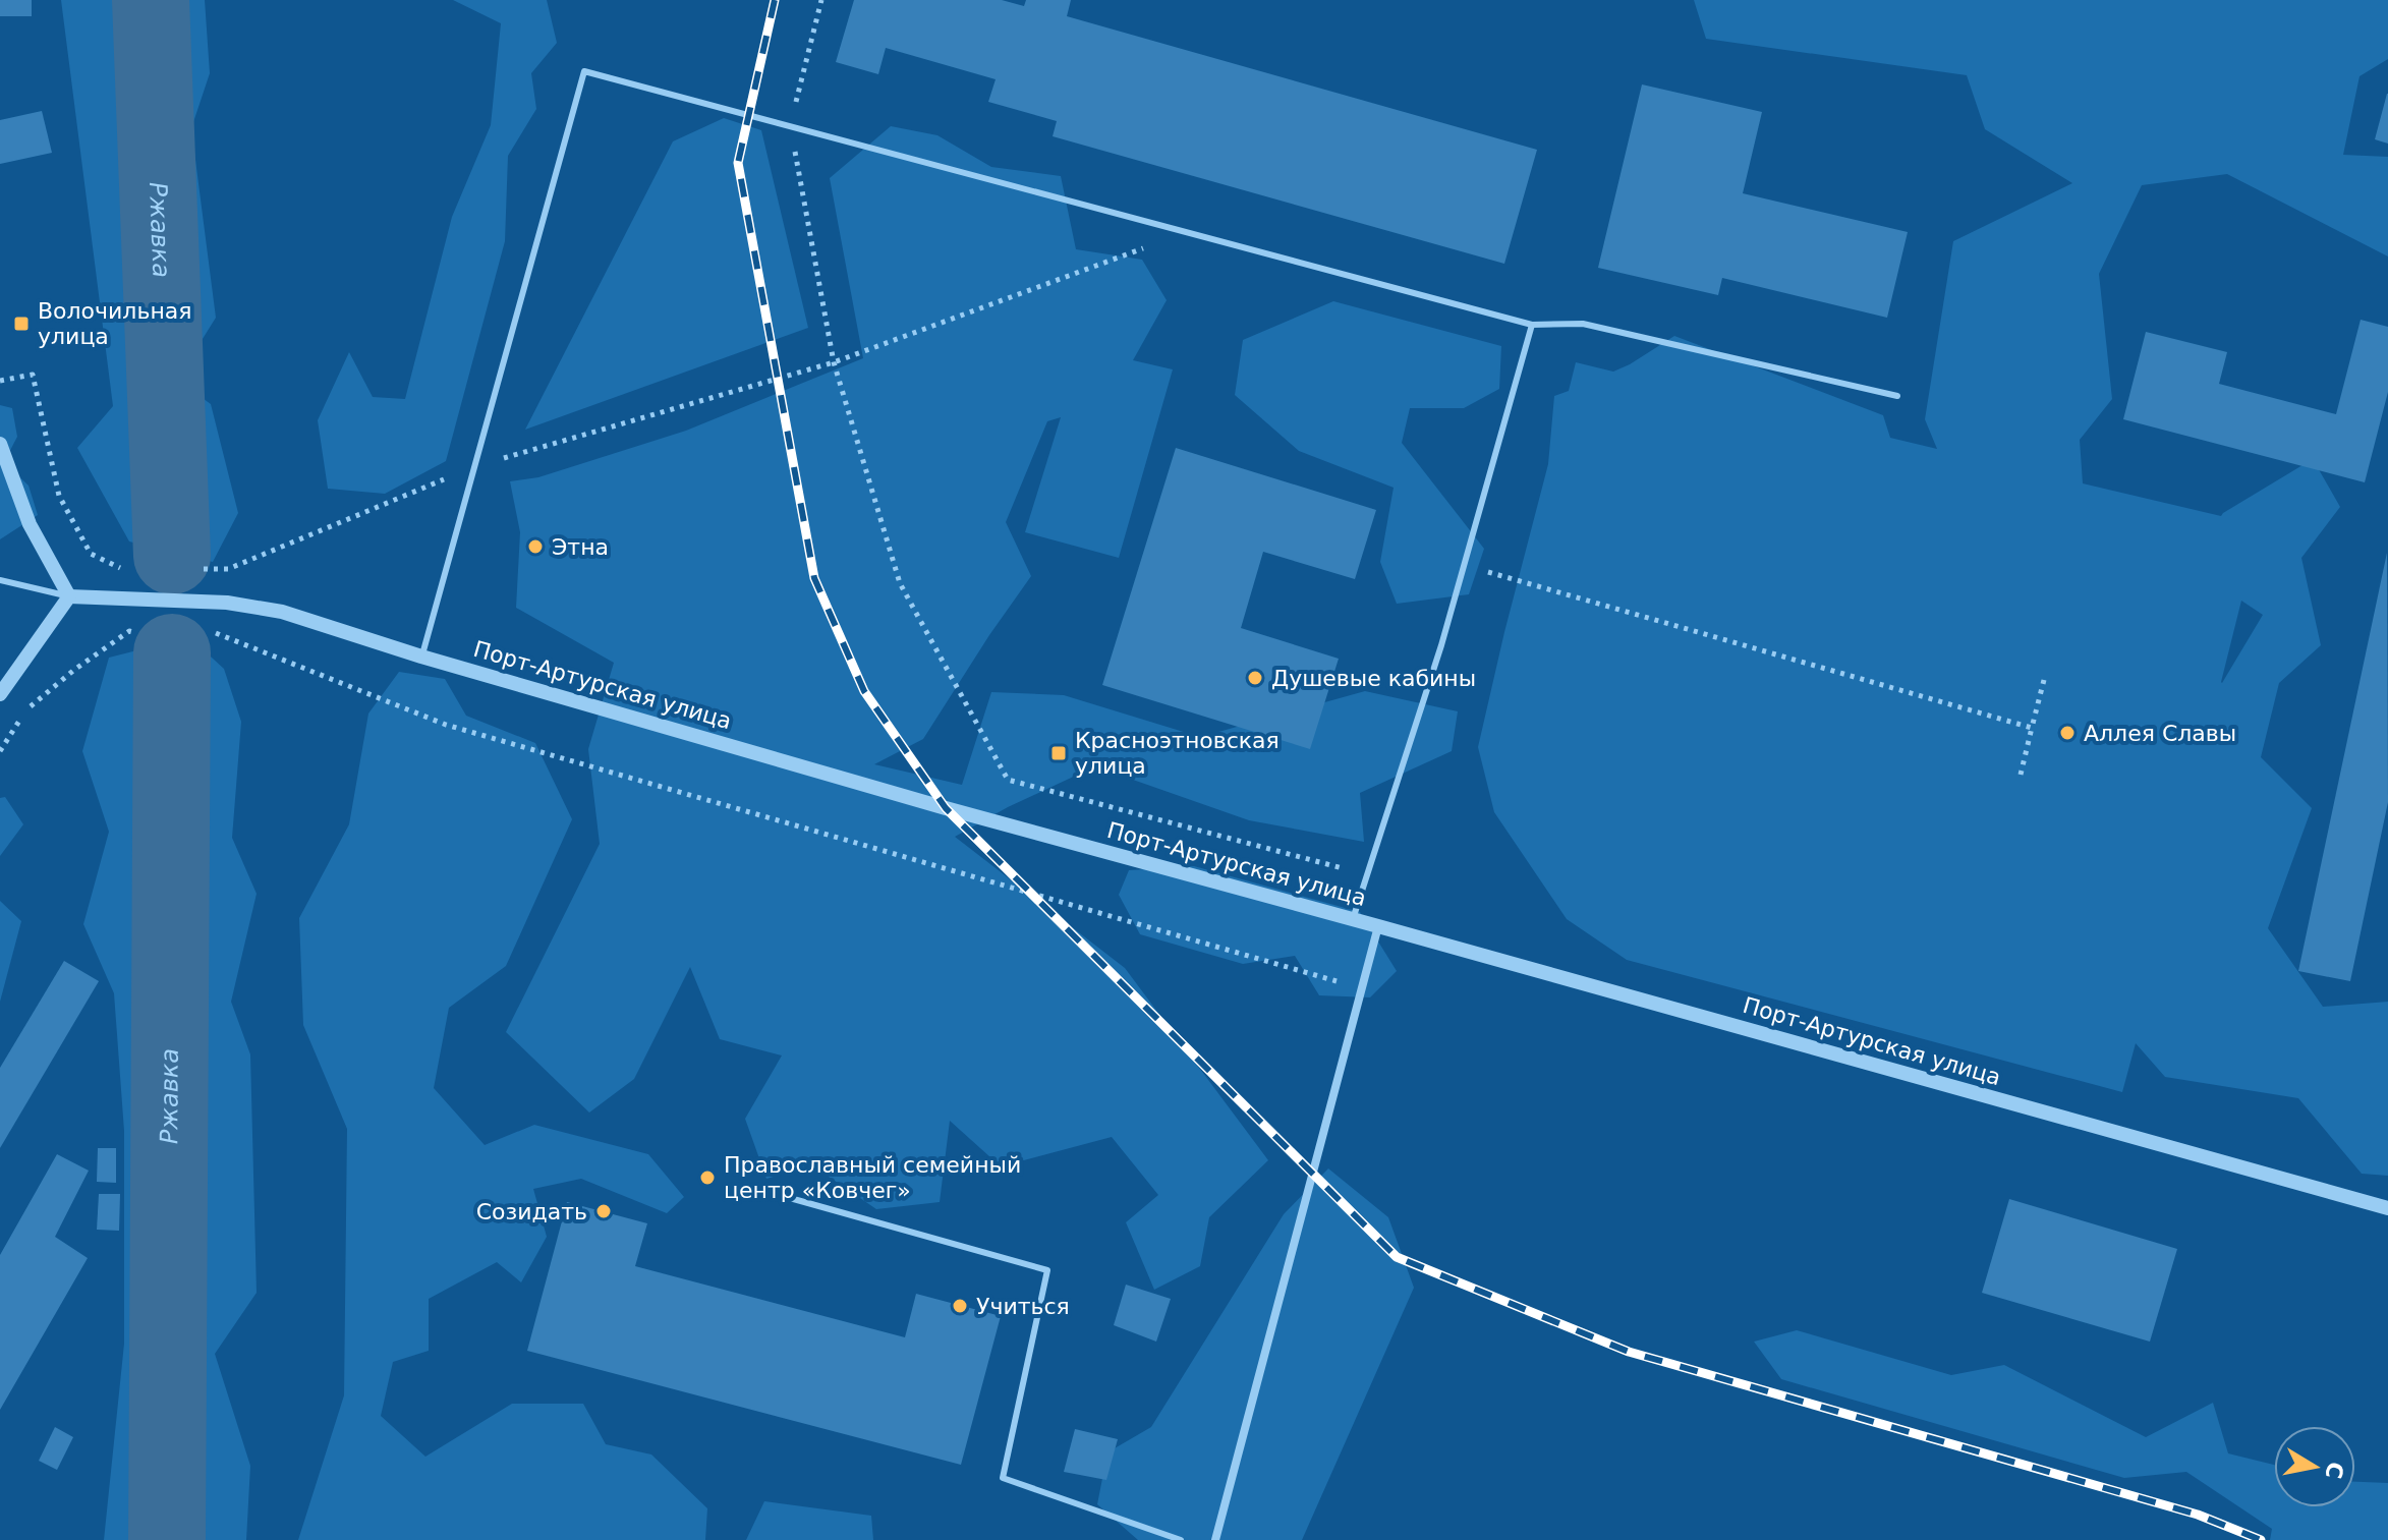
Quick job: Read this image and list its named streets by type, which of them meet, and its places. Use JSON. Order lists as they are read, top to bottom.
{
  "streets": {
    "street": ["Порт-Артурская улица"]
  },
  "water": ["Ржавка"],
  "places": {
    "transit": ["Волочильная улица", "Красноэтновская улица"],
    "other": [
      "Этна",
      "Душевые кабины",
      "Аллея Славы",
      "Православный семейный центр «Ковчег»",
      "Созидать",
      "Учиться"
    ]
  },
  "north": "right"
}
